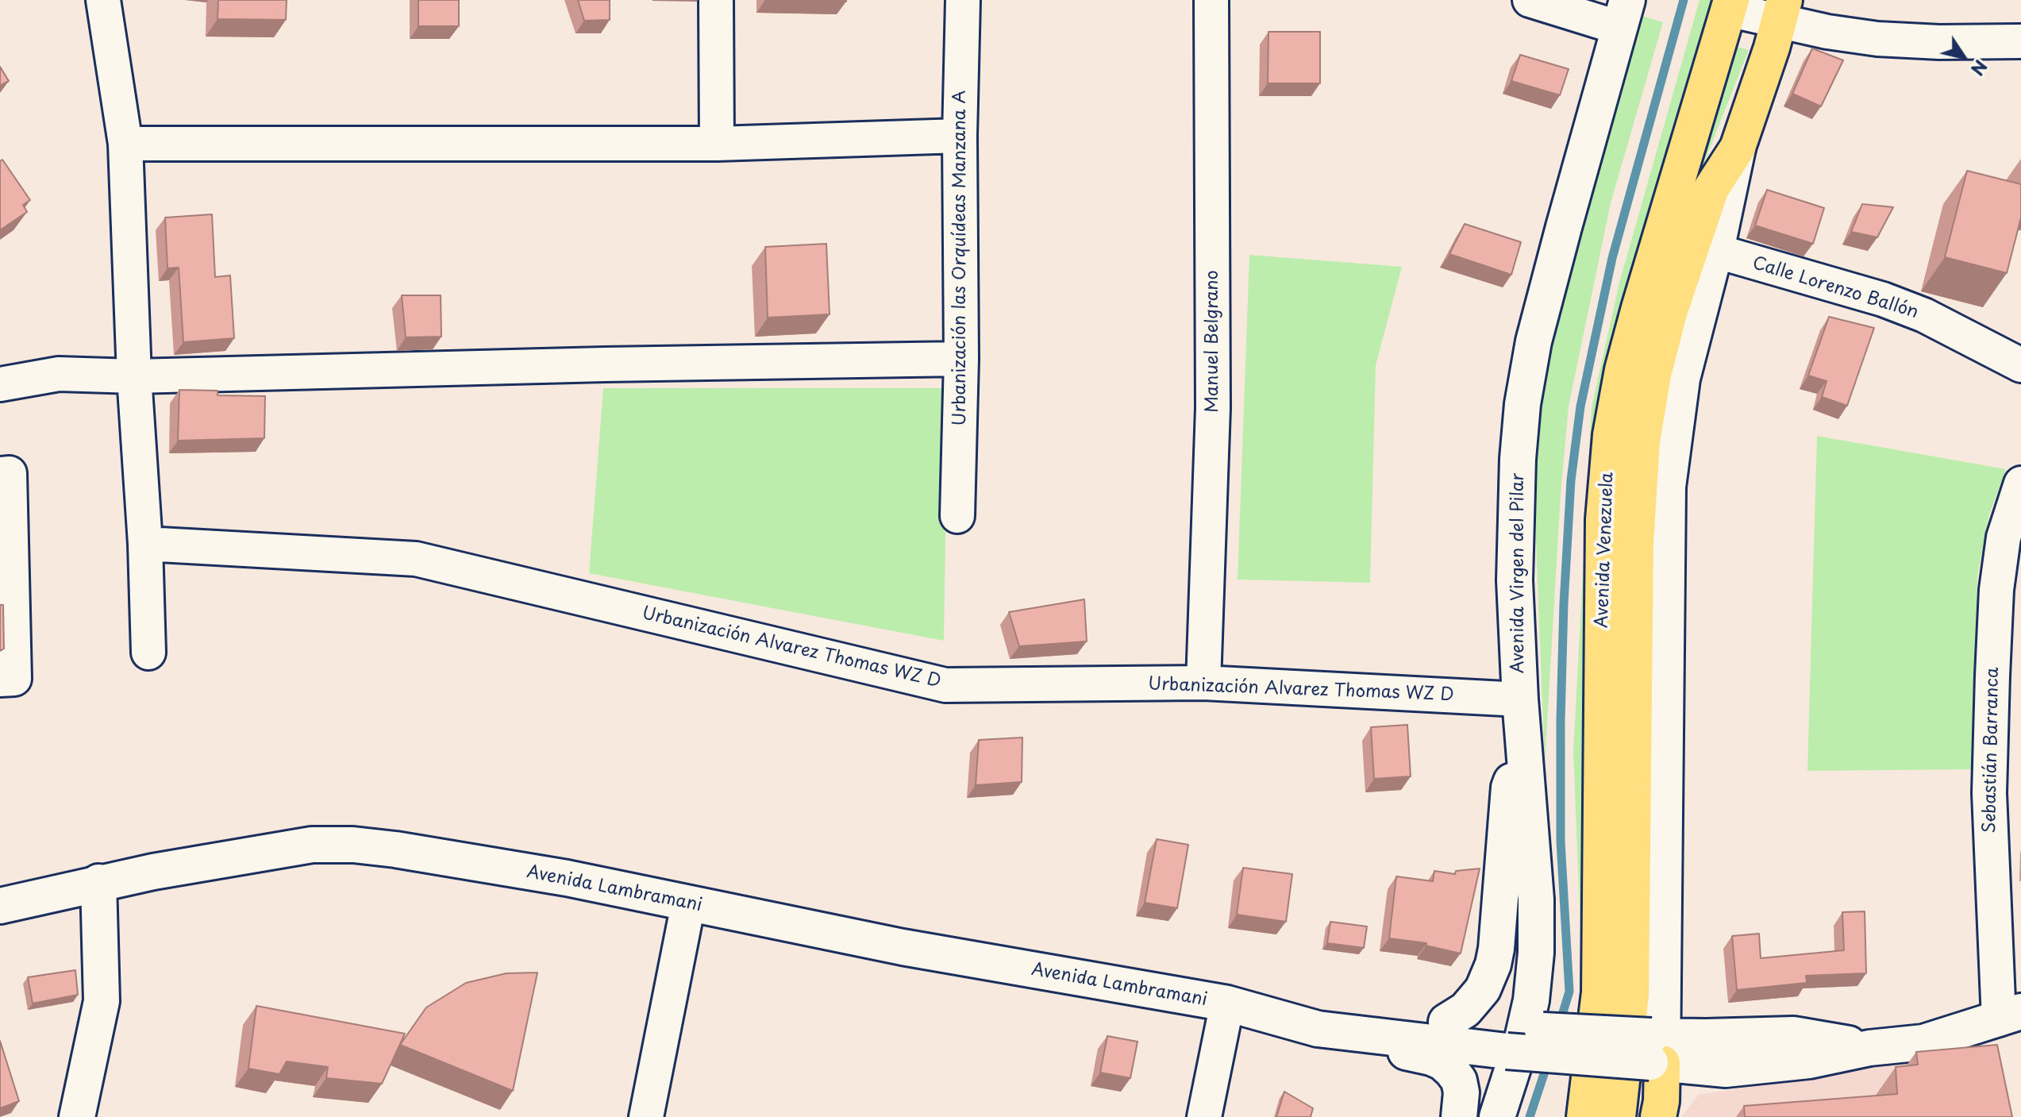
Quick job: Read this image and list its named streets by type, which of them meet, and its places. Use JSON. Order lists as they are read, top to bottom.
{
  "streets": {
    "main road": ["Avenida Venezuela", "Avenida Virgen del Pilar", "Avenida Lambramani"],
    "street": [
      "Urbanización las Orquídeas Manzana A",
      "Calle Lorenzo Ballón",
      "Manuel Belgrano",
      "Urbanización Alvarez Thomas WZ D",
      "Sebastián Barranca"
    ]
  },
  "crossings": [
    ["Calle Lorenzo Ballón", "Avenida Venezuela"],
    ["Manuel Belgrano", "Urbanización Alvarez Thomas WZ D"],
    ["Avenida Virgen del Pilar", "Urbanización Alvarez Thomas WZ D"]
  ],
  "north": "bottom right"
}
